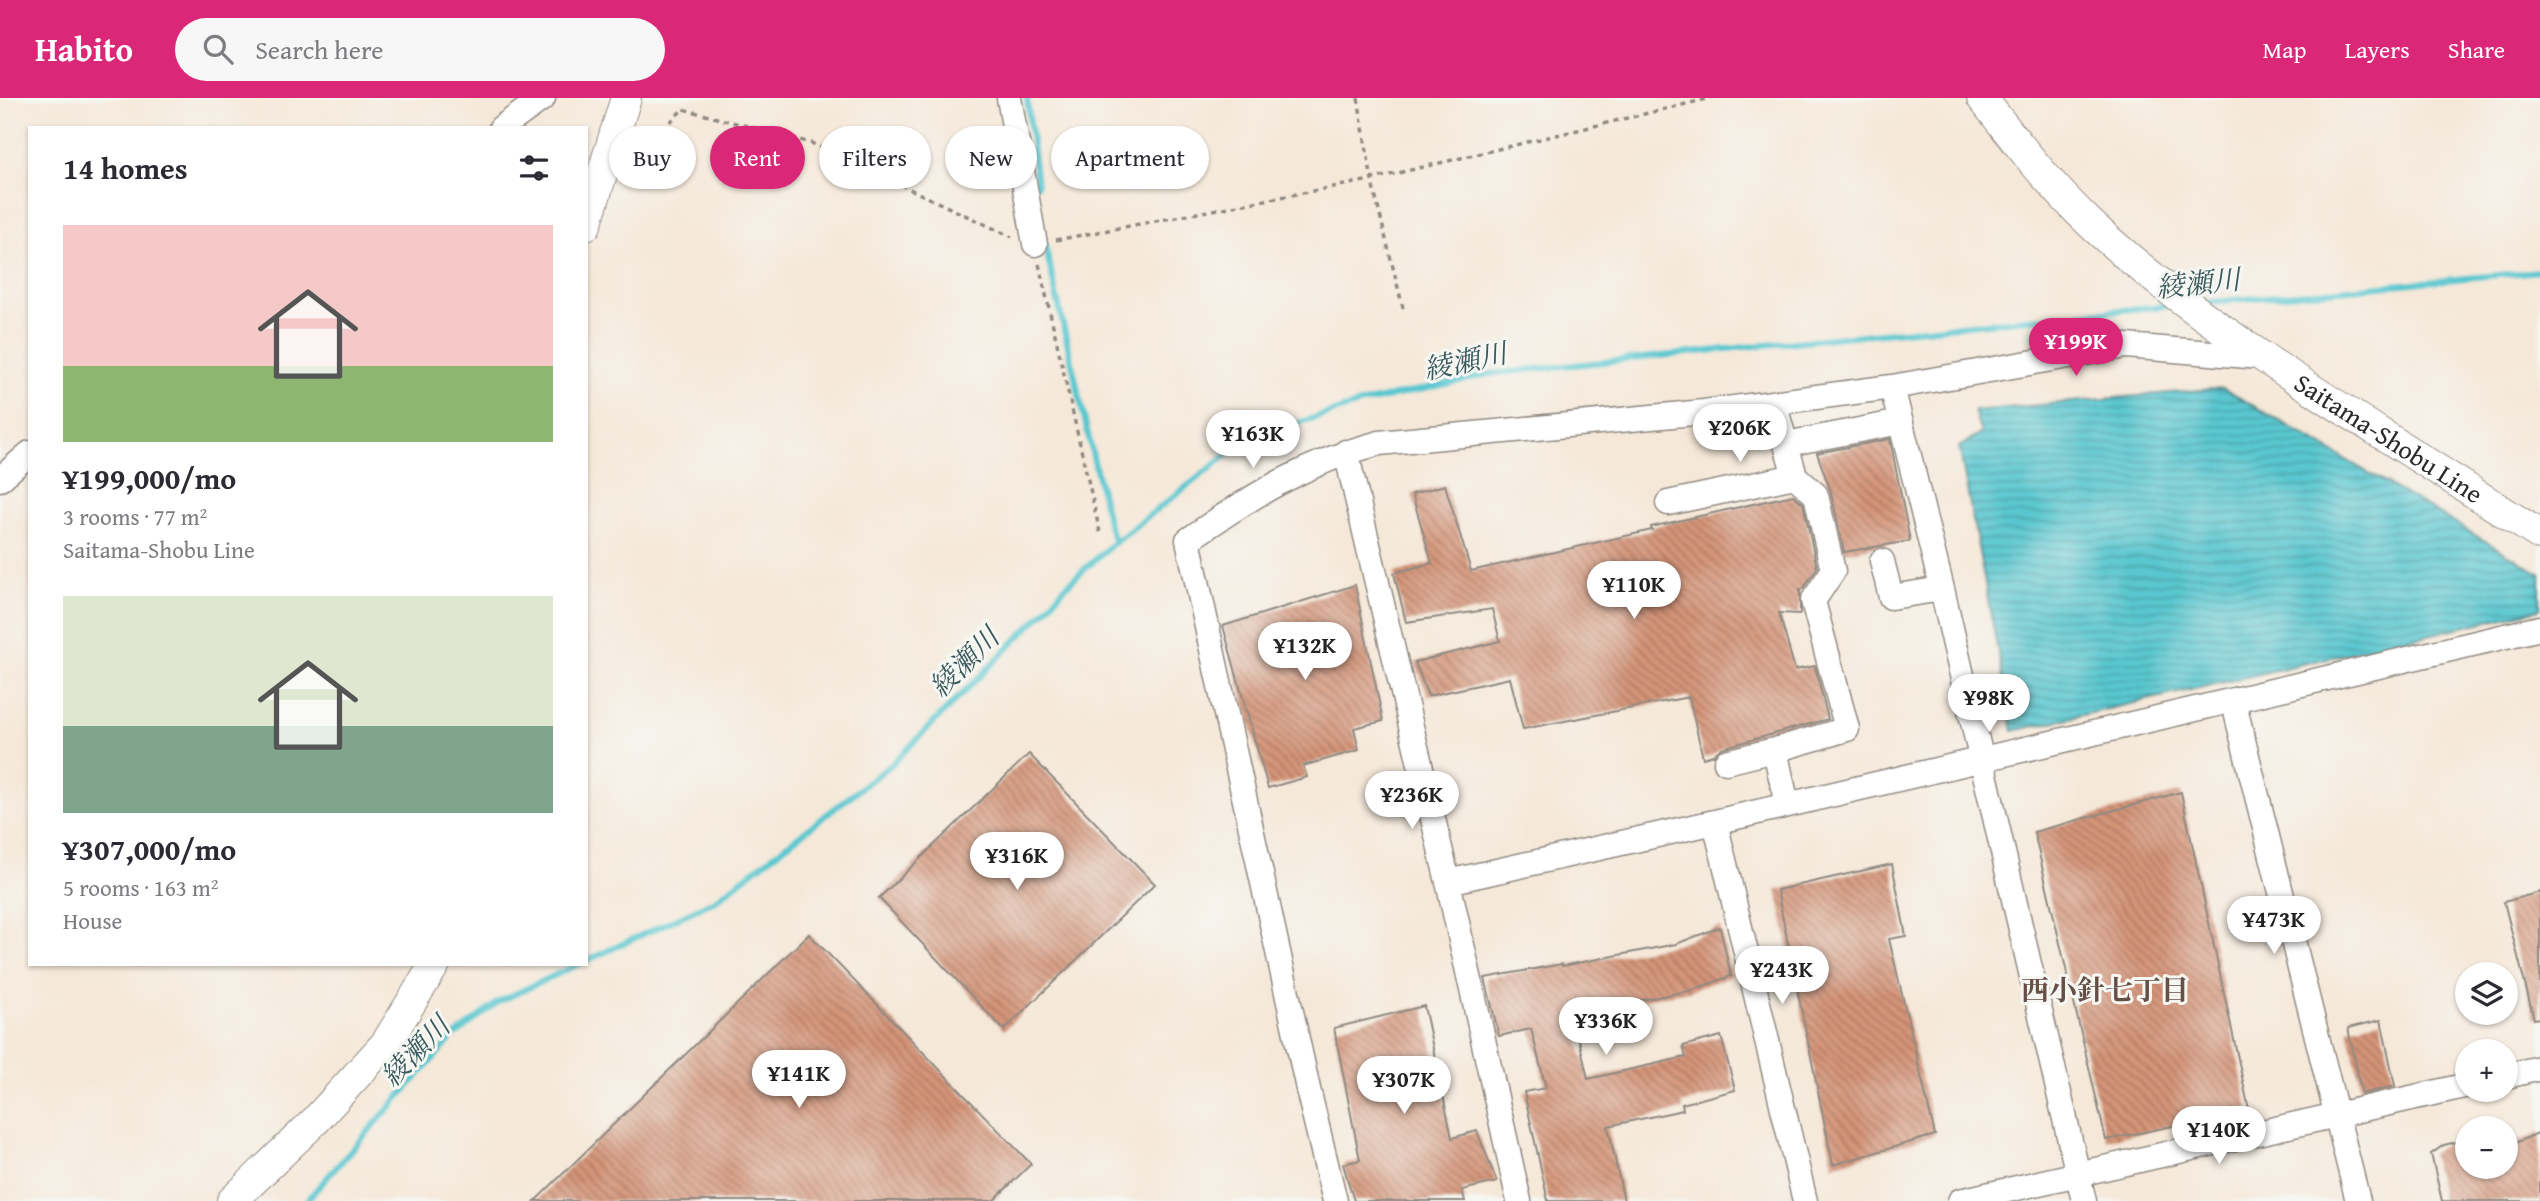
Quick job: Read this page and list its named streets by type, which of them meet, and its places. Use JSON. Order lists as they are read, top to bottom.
{
  "streets": {
    "main road": ["Saitama-Shobu Line"]
  },
  "districts": ["西小針七丁目"],
  "water": ["綾瀬川"],
  "page": {
    "header": "Habito",
    "search": "Search here",
    "nav": ["Map", "Layers", "Share"],
    "chip": [
      "Buy",
      "Rent",
      "Filters",
      "New",
      "Apartment"
    ],
    "heading": "14 homes",
    "list": [
      {
        "name": "¥199,000/mo",
        "note": "3 rooms · 77 m² · Saitama-Shobu Line"
      },
      {
        "name": "¥307,000/mo",
        "note": "5 rooms · 163 m² · House"
      }
    ],
    "price": [
      "¥199K",
      "¥206K",
      "¥163K",
      "¥110K",
      "¥132K",
      "¥98K",
      "¥236K",
      "¥316K",
      "¥473K",
      "¥243K",
      "¥336K",
      "¥141K",
      "¥307K",
      "¥140K"
    ],
    "map_buttons": ["+", "−"]
  }
}
